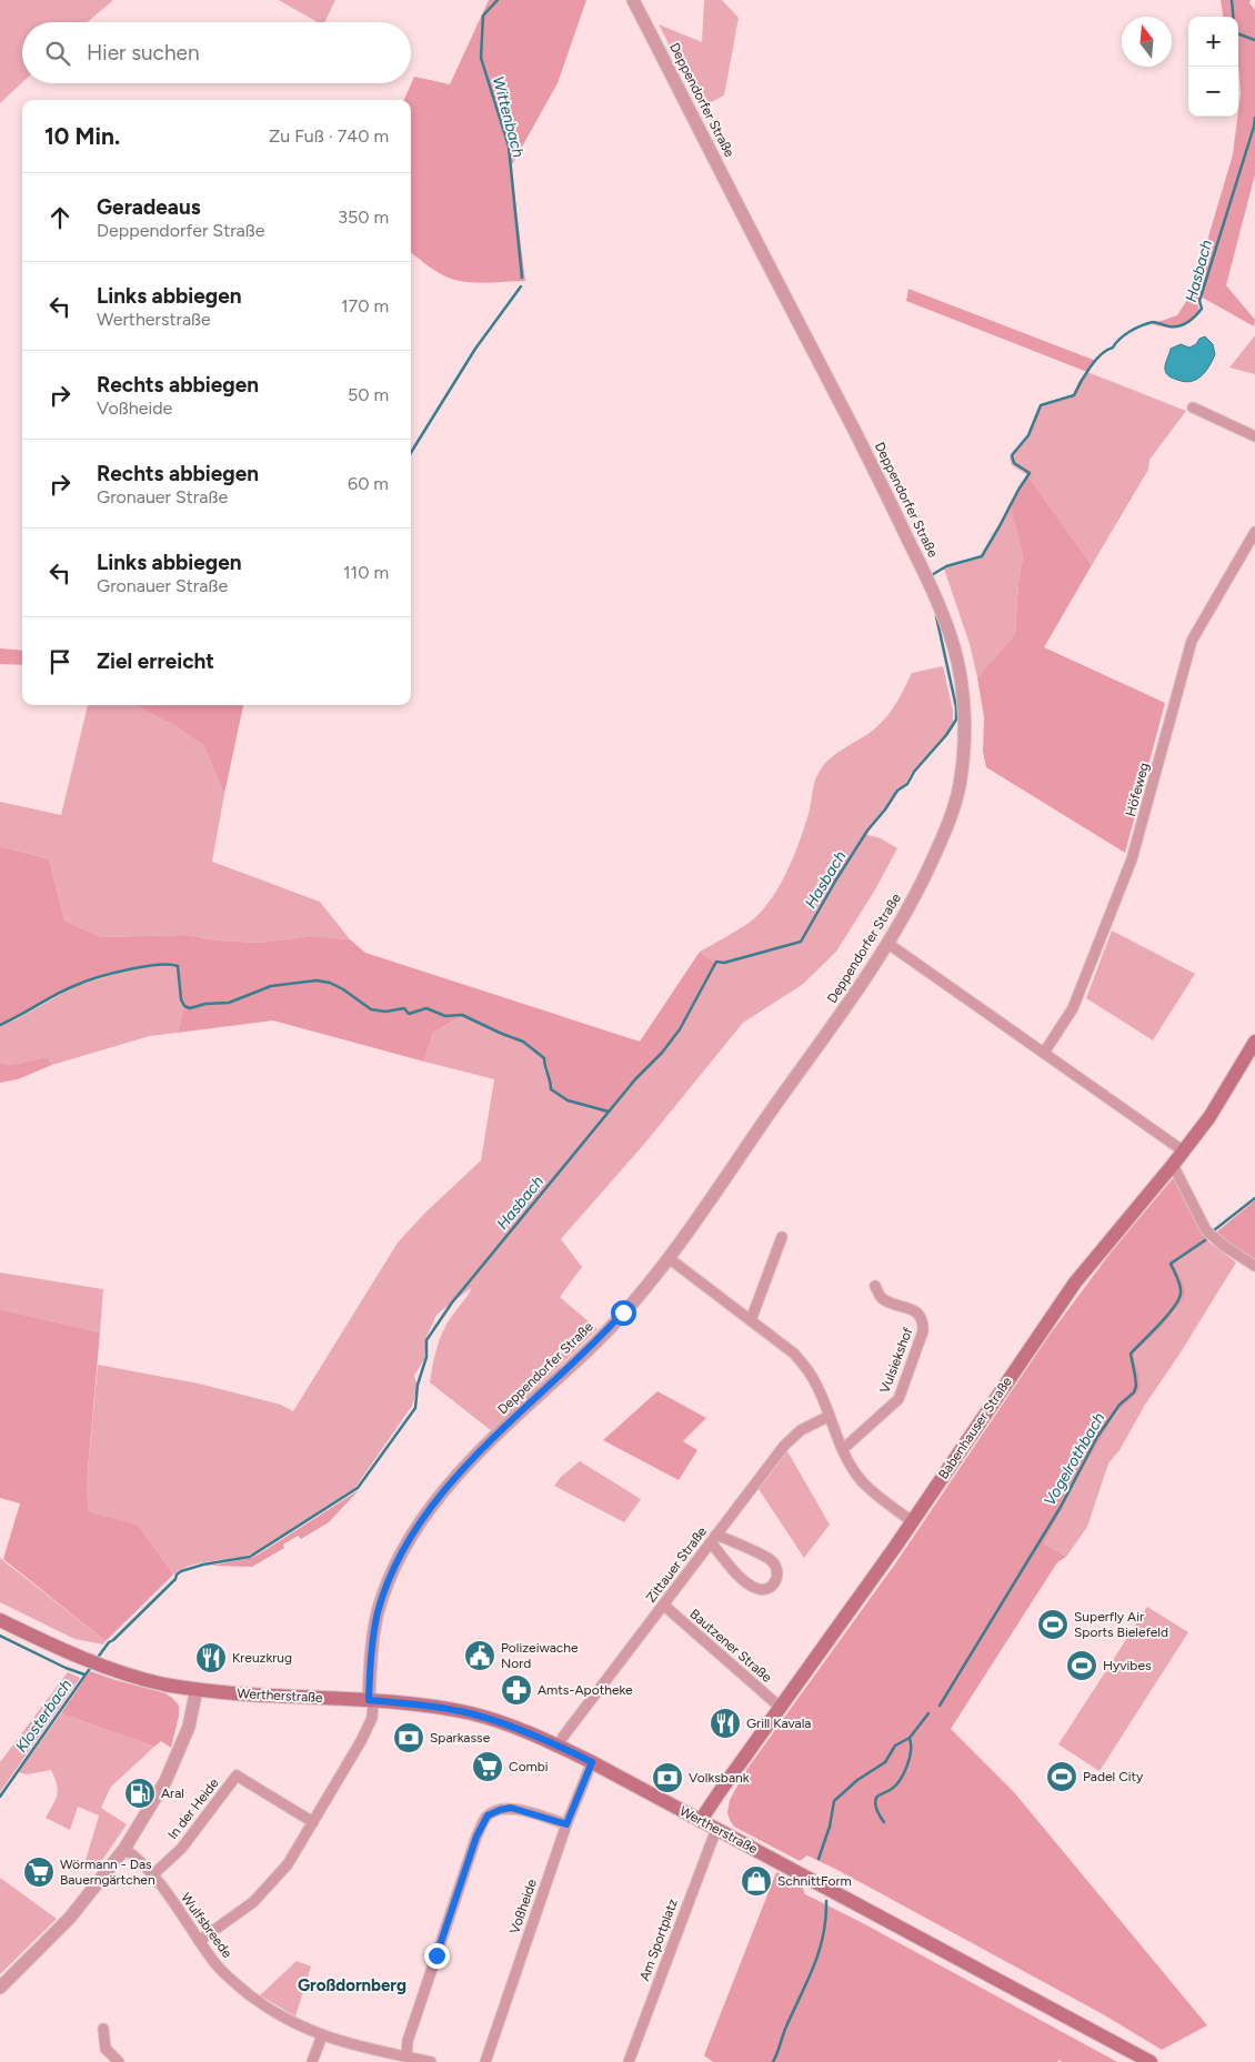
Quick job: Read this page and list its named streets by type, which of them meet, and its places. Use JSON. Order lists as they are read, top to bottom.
{
  "streets": {
    "main road": ["Babenhauser Straße", "Wertherstraße"],
    "street": [
      "Deppendorfer Straße",
      "Höfeweg",
      "Vulsiekshof",
      "Zittauer Straße",
      "Bautzener Straße",
      "In der Heide",
      "Voßheide",
      "Wulfsbreede",
      "Am Sportplatz"
    ]
  },
  "crossings": [
    ["Deppendorfer Straße", "Wertherstraße"],
    ["Babenhauser Straße", "Bautzener Straße"],
    ["Babenhauser Straße", "Wertherstraße"],
    ["Zittauer Straße", "Bautzener Straße"],
    ["Zittauer Straße", "Wertherstraße"],
    ["Wertherstraße", "Voßheide"],
    ["Wertherstraße", "Am Sportplatz"],
    ["In der Heide", "Wulfsbreede"]
  ],
  "districts": ["Großdornberg"],
  "water": [
    "Wittenbach",
    "Hasbach",
    "Vogelrothbach",
    "Klosterbach"
  ],
  "places": {
    "sports": ["Superfly Air Sports Bielefeld", "Hyvibes", "Padel City"],
    "public building": ["Polizeiwache Nord"],
    "restaurant": ["Kreuzkrug", "Grill Kavala"],
    "pharmacy": ["Amts-Apotheke"],
    "bank": ["Sparkasse", "Volksbank"],
    "supermarket": ["Combi", "Wörmann - Das Bauerngärtchen"],
    "fuel station": ["Aral"],
    "shop": ["SchnittForm"]
  },
  "north": "top",
  "page": {
    "map_buttons": ["+", "−"],
    "search": "Hier suchen",
    "heading": ["10 Min.", "Zu Fuß · 740 m"],
    "list": [
      ["Geradeaus", "Deppendorfer Straße", "350 m"],
      ["Links abbiegen", "Wertherstraße", "170 m"],
      ["Rechts abbiegen", "Voßheide", "50 m"],
      ["Rechts abbiegen", "Gronauer Straße", "60 m"],
      ["Links abbiegen", "Gronauer Straße", "110 m"],
      "Ziel erreicht"
    ]
  }
}
